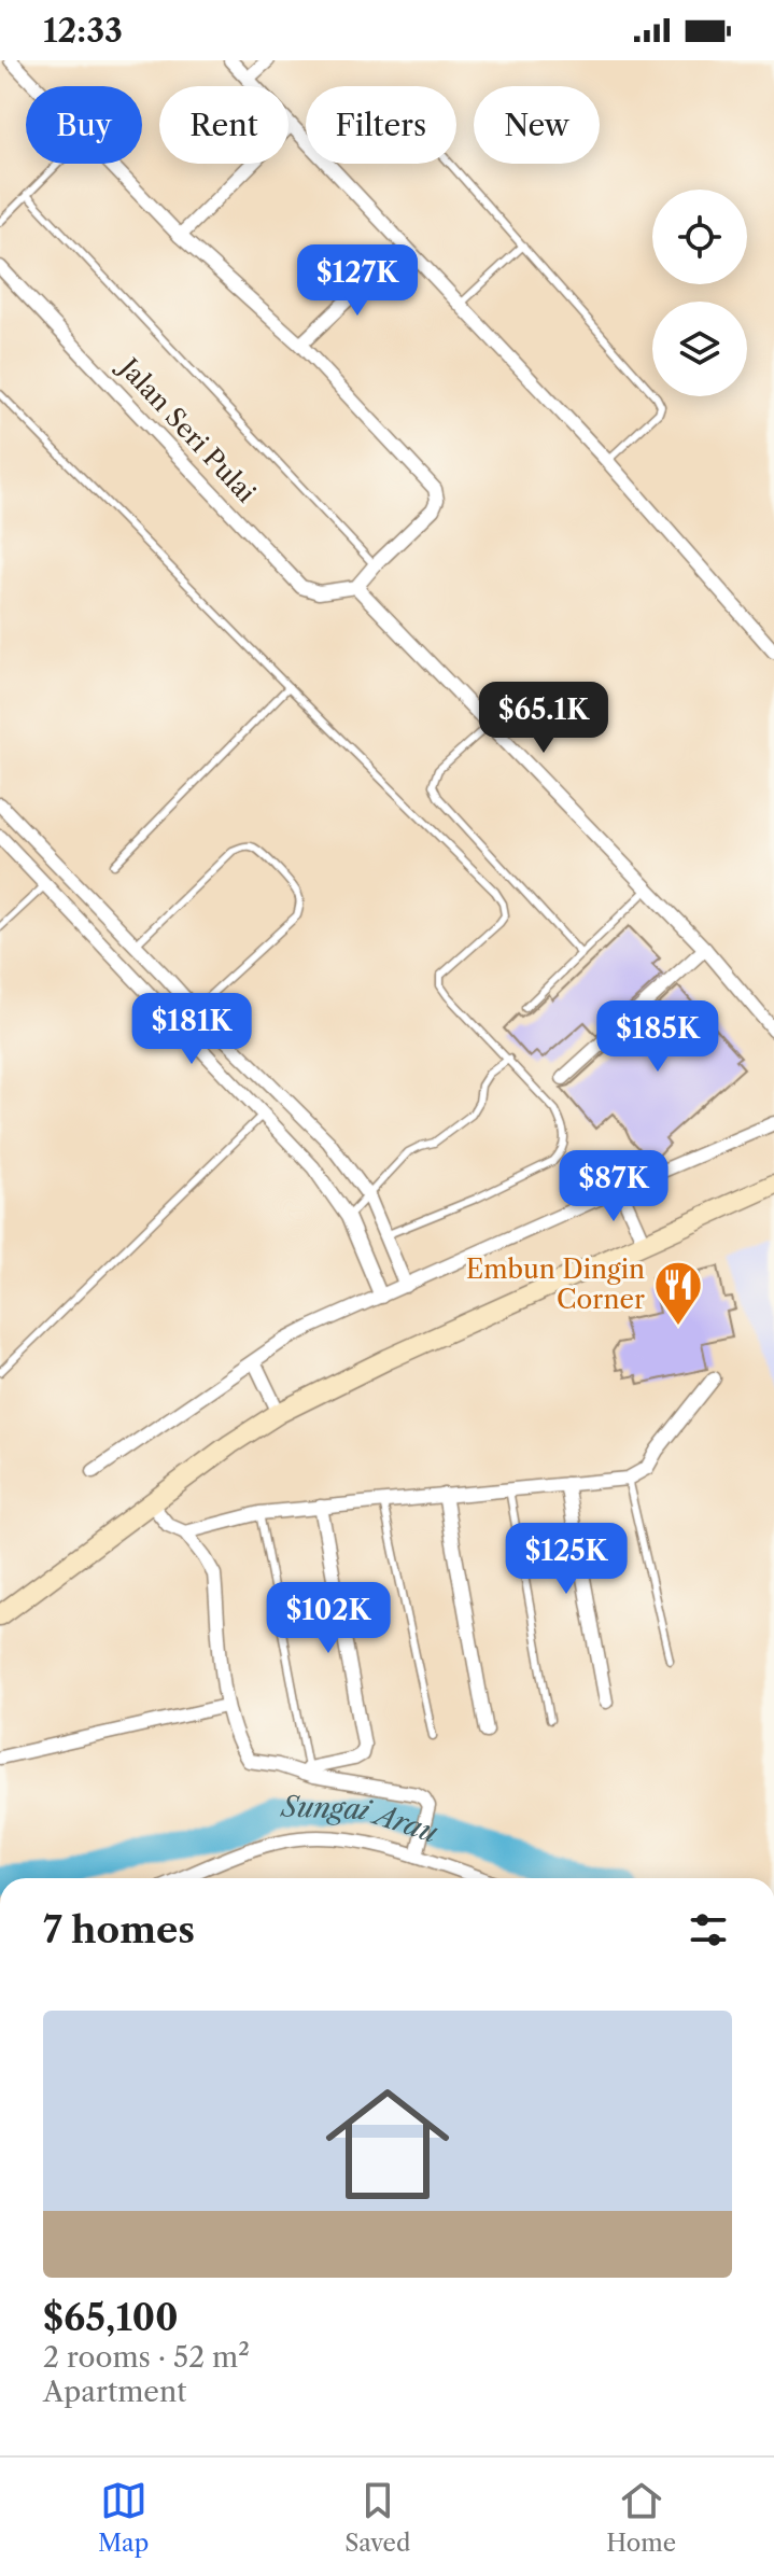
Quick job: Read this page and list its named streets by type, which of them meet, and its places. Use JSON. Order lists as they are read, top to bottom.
{
  "streets": {
    "street": ["Jalan Seri Pulai"]
  },
  "water": ["Sungai Arau"],
  "places": {
    "restaurant": ["Embun Dingin Corner"]
  },
  "page": {
    "status": "12:33",
    "chip": [
      "Buy",
      "Rent",
      "Filters",
      "New"
    ],
    "price": [
      "$127K",
      "$65.1K",
      "$181K",
      "$185K",
      "$87K",
      "$125K",
      "$102K"
    ],
    "heading": "7 homes",
    "list": [
      {
        "name": "$65,100",
        "note": "2 rooms · 52 m² · Apartment"
      }
    ],
    "tabs": ["Map", "Saved", "Home"]
  }
}
